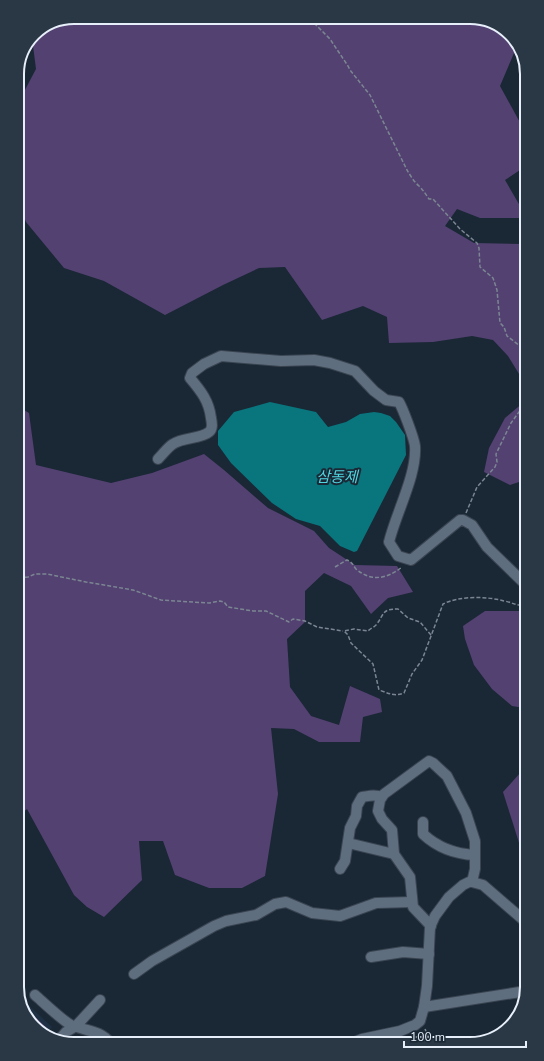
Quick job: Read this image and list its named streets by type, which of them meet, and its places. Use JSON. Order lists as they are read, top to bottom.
{
  "water": ["삼동제"],
  "scale_bar": "100 m"
}
